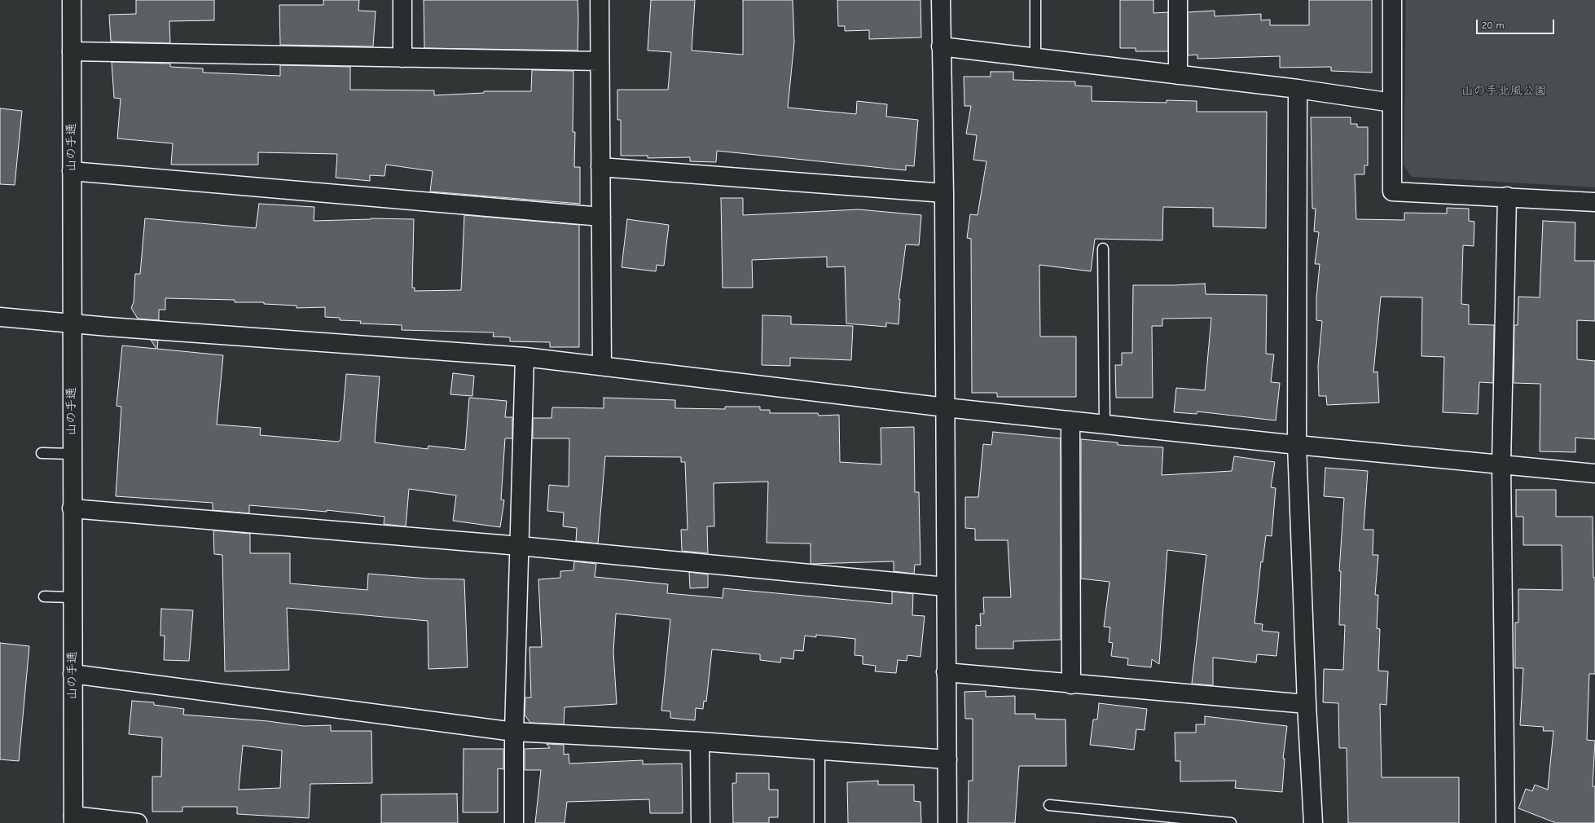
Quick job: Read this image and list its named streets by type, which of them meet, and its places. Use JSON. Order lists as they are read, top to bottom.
{
  "streets": {
    "street": ["山の手通"]
  },
  "parks": ["山の手北風公園"],
  "scale_bar": "20 m"
}
